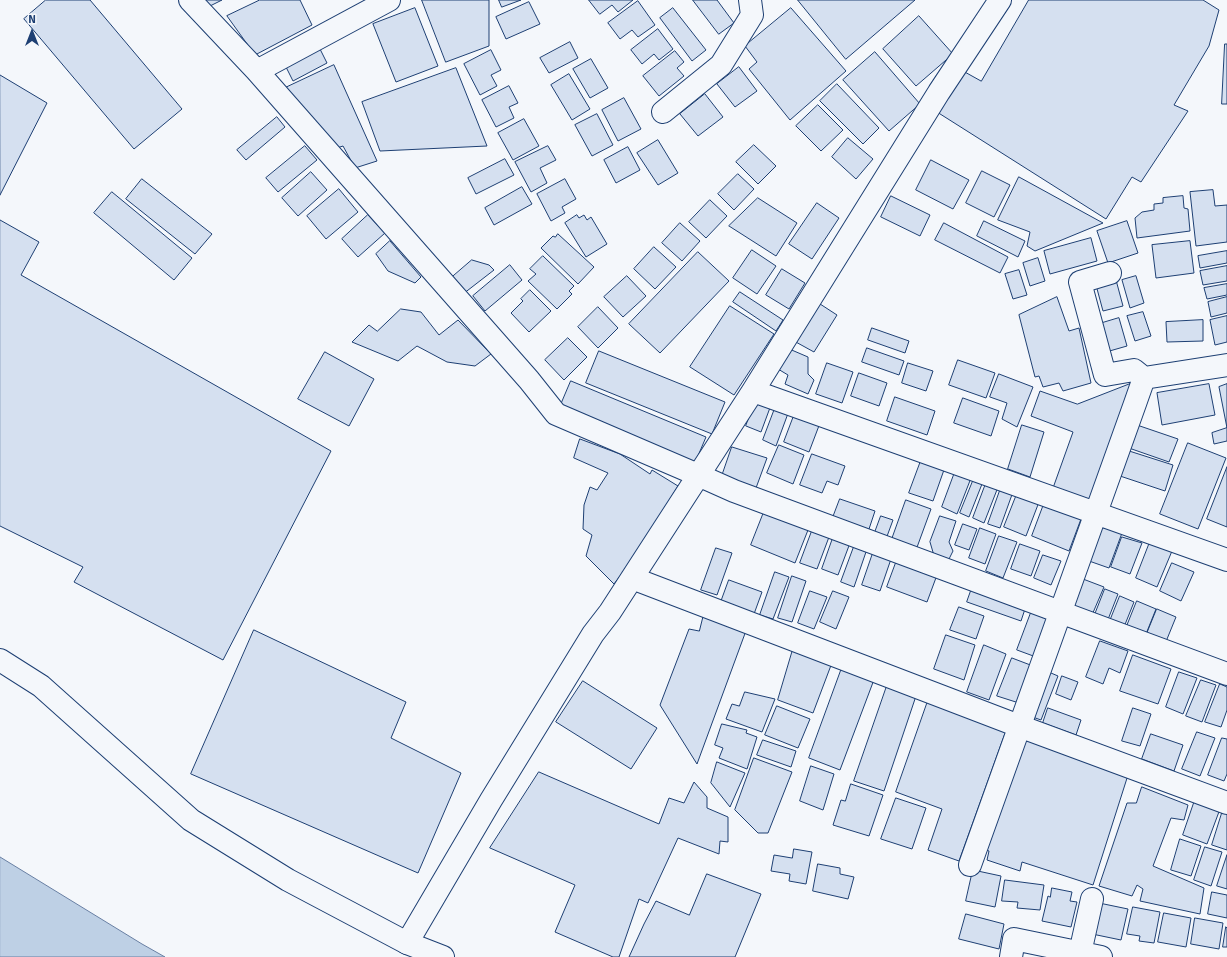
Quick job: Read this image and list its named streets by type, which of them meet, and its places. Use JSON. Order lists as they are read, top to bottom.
{
  "north": "top"
}
